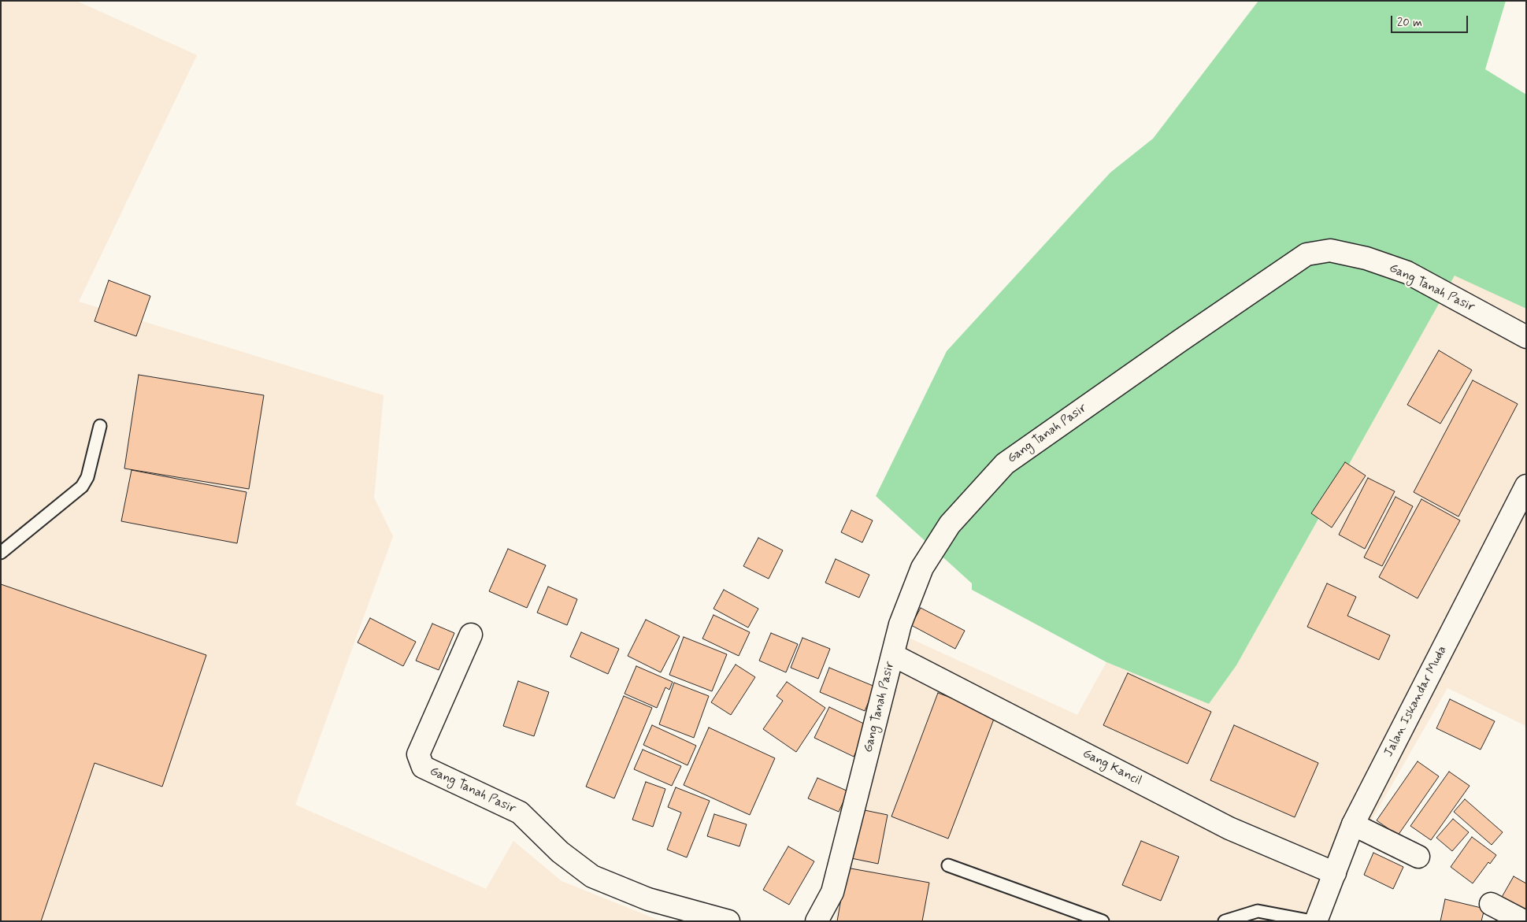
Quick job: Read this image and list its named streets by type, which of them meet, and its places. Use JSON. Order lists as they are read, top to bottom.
{
  "streets": {
    "street": ["Gang Tanah Pasir", "Jalan Iskandar Muda", "Gang Kancil"]
  },
  "crossings": [
    ["Gang Tanah Pasir", "Gang Kancil"],
    ["Jalan Iskandar Muda", "Gang Kancil"]
  ],
  "scale_bar": "20 m"
}
